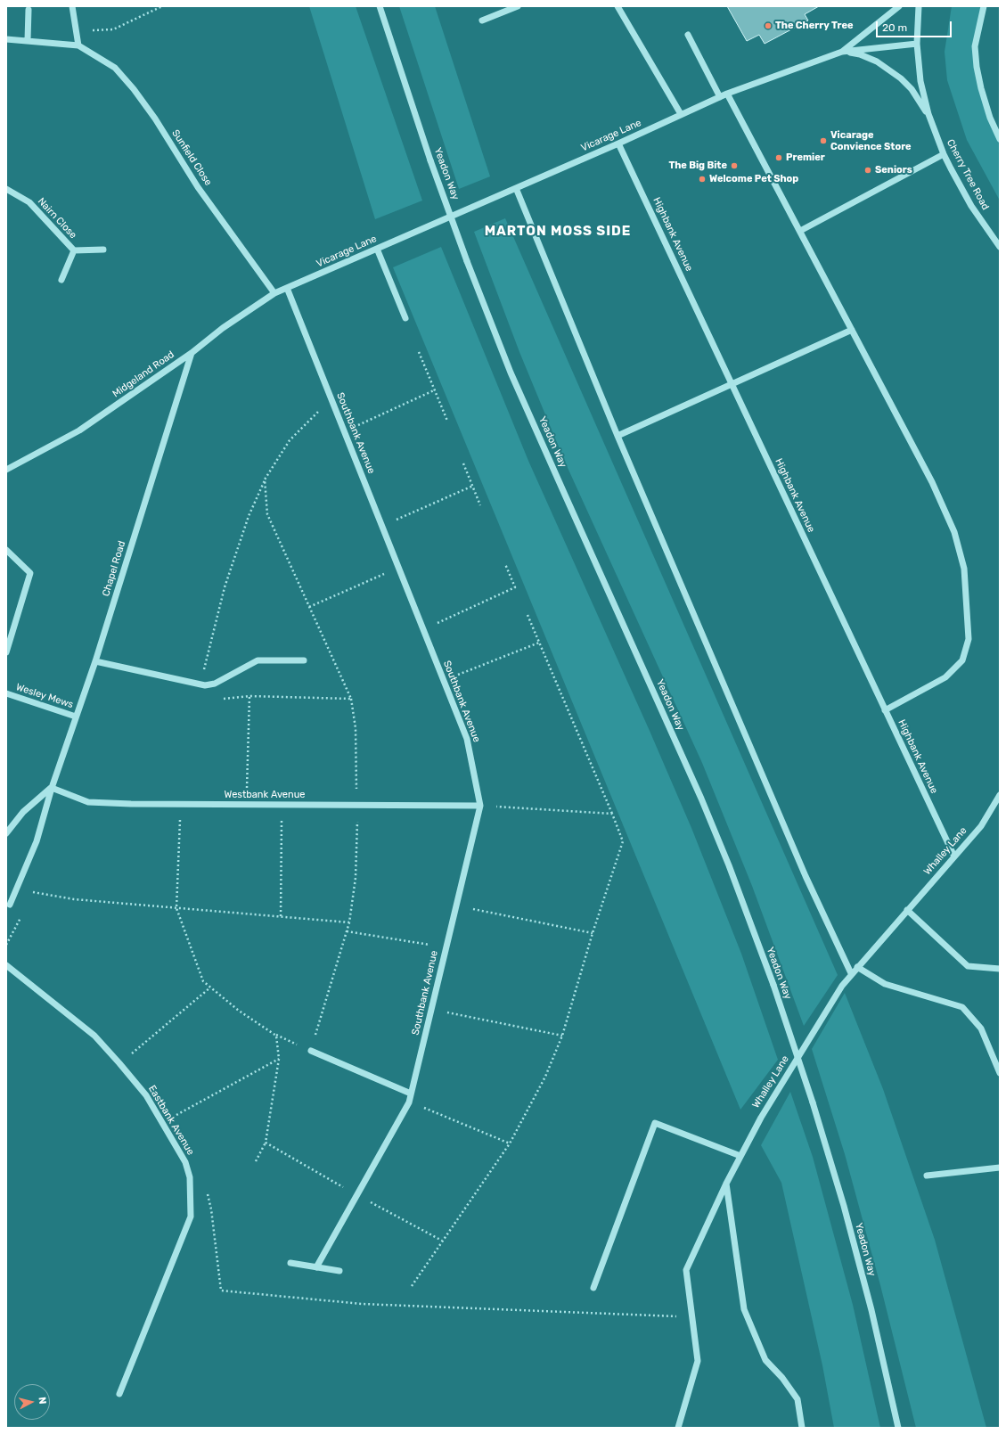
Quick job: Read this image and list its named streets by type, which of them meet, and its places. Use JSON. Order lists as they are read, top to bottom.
{
  "streets": {
    "street": [
      "Vicarage Lane",
      "Sunfield Close",
      "Yeadon Way",
      "Cherry Tree Road",
      "Nairn Close",
      "Highbank Avenue",
      "Midgeland Road",
      "Southbank Avenue",
      "Chapel Road",
      "Wesley Mews",
      "Westbank Avenue",
      "Whalley Lane",
      "Eastbank Avenue"
    ]
  },
  "crossings": [
    ["Vicarage Lane", "Cherry Tree Road"],
    ["Vicarage Lane", "Highbank Avenue"],
    ["Vicarage Lane", "Midgeland Road"],
    ["Vicarage Lane", "Southbank Avenue"],
    ["Sunfield Close", "Midgeland Road"],
    ["Highbank Avenue", "Whalley Lane"],
    ["Midgeland Road", "Southbank Avenue"],
    ["Midgeland Road", "Chapel Road"],
    ["Southbank Avenue", "Westbank Avenue"],
    ["Chapel Road", "Wesley Mews"],
    ["Chapel Road", "Westbank Avenue"]
  ],
  "districts": ["MARTON MOSS SIDE"],
  "places": [
    "The Cherry Tree",
    "Vicarage Convience Store",
    "Premier",
    "The Big Bite",
    "Seniors",
    "Welcome Pet Shop"
  ],
  "scale_bar": "20 m",
  "north": "right"
}
